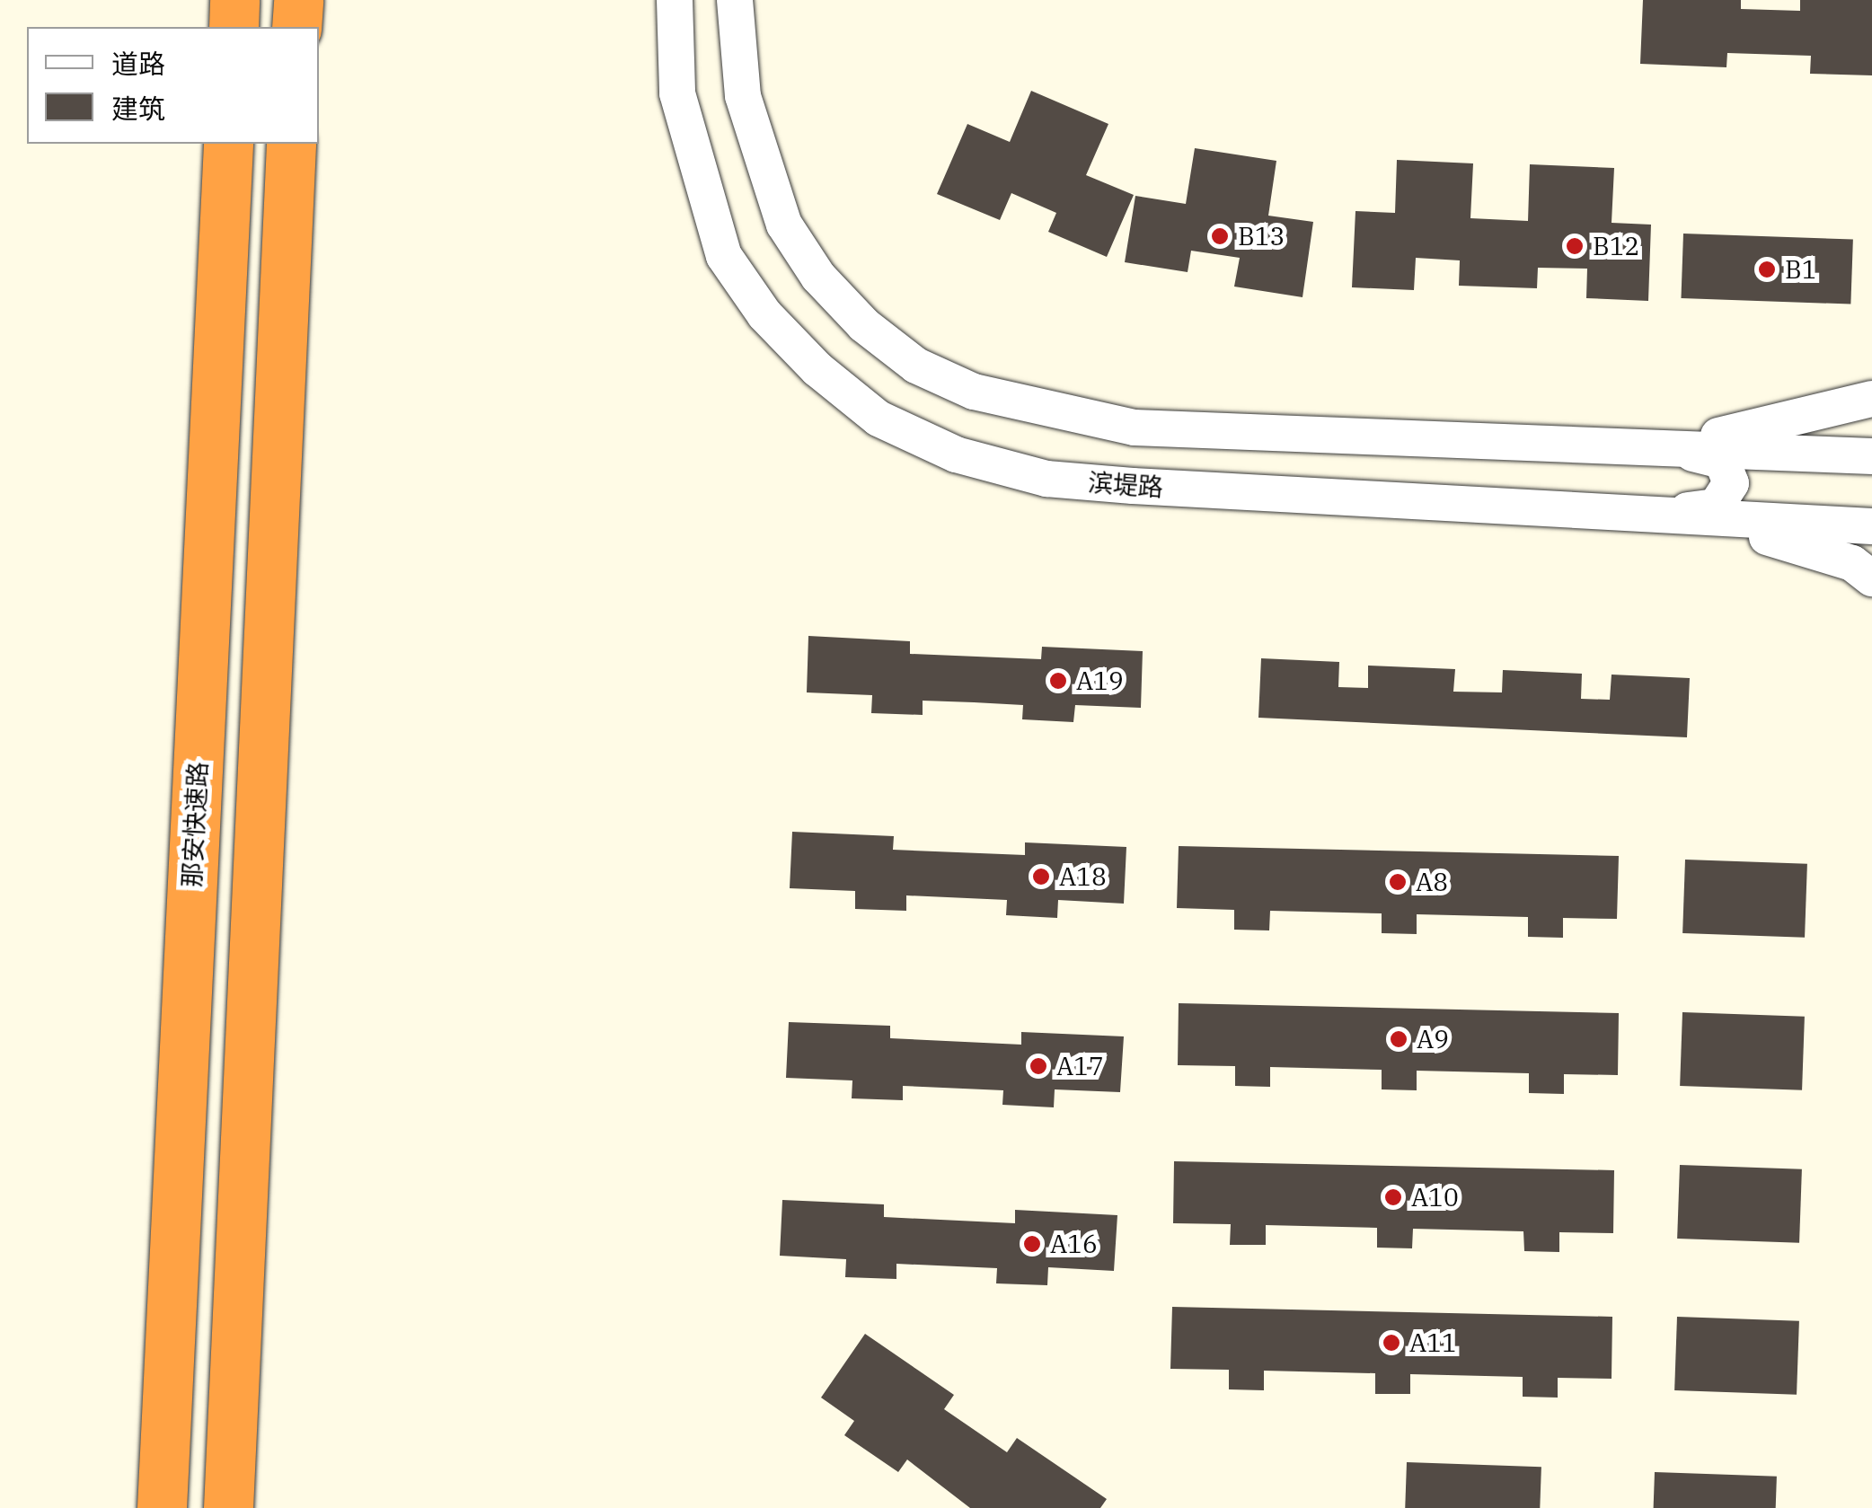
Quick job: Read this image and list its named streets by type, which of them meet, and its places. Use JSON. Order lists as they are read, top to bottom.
{
  "streets": {
    "highway": ["那安快速路"],
    "street": ["滨堤路"]
  },
  "places": [
    "B13",
    "B12",
    "B1",
    "A19",
    "A18",
    "A8",
    "A9",
    "A17",
    "A10",
    "A16",
    "A11"
  ],
  "legend": ["道路", "建筑"]
}
